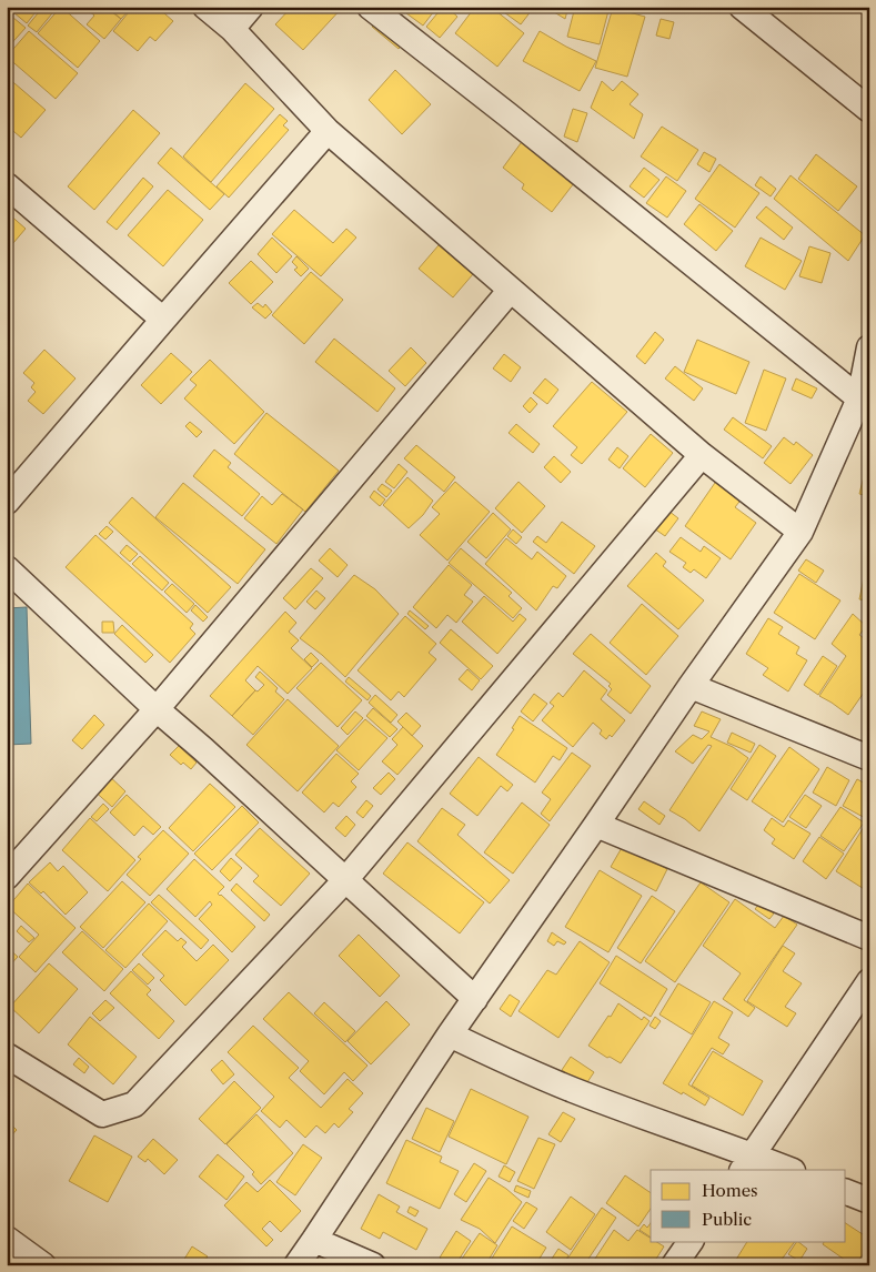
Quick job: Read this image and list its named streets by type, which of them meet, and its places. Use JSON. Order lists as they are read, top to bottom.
{
  "legend": ["Homes", "Public"]
}
